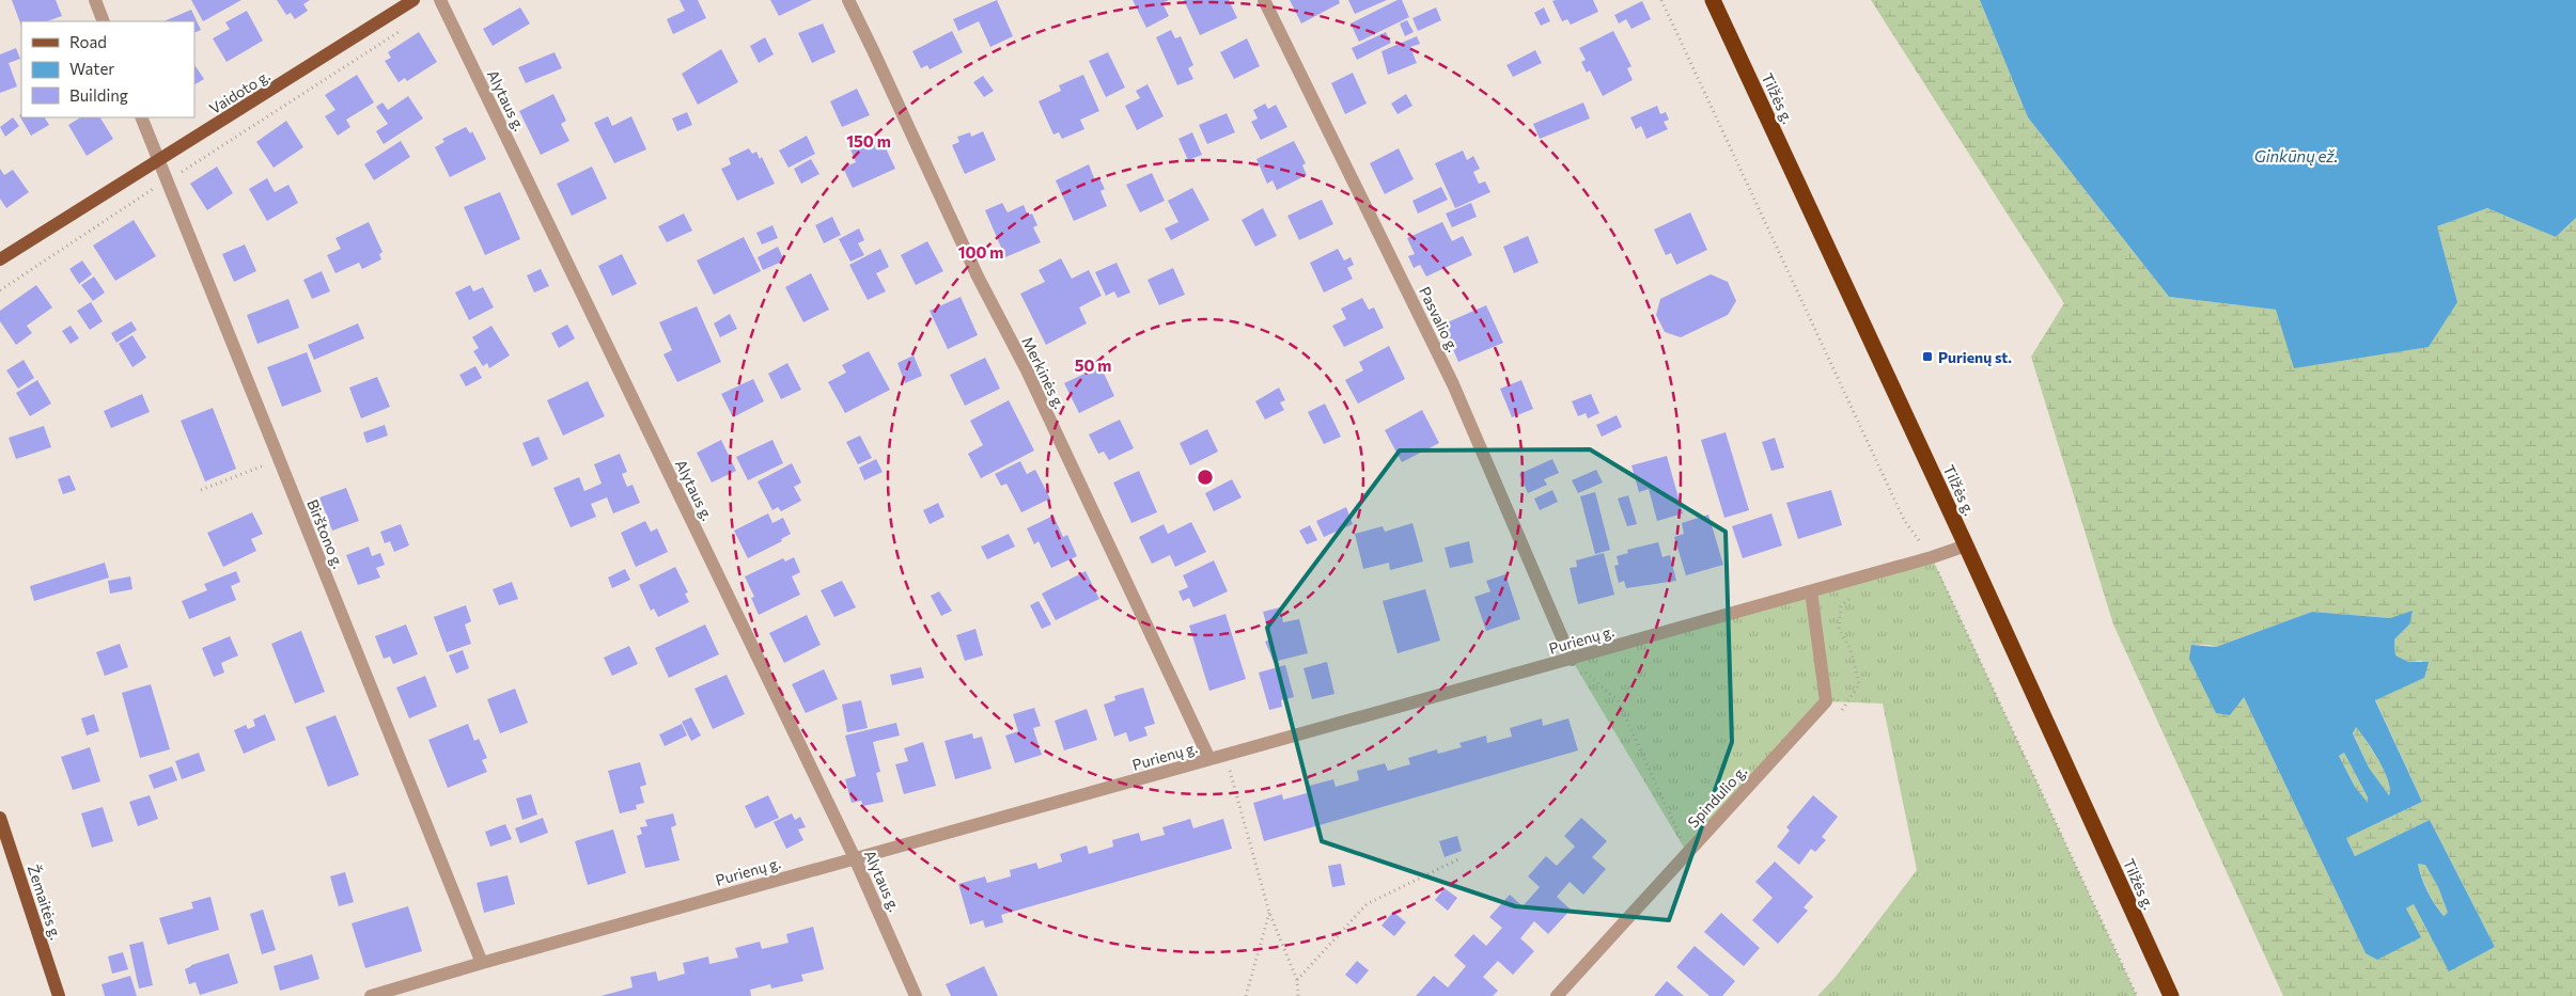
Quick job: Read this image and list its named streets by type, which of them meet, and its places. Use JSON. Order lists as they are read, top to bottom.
{
  "streets": {
    "highway": ["Tilžės g."],
    "main road": ["Vaidoto g.", "Žemaitės g."],
    "street": [
      "Alytaus g.",
      "Pasvalio g.",
      "Merkinės g.",
      "Birštono g.",
      "Purienų g.",
      "Spindulio g."
    ]
  },
  "crossings": [
    ["Vaidoto g.", "Birštono g."],
    ["Tilžės g.", "Purienų g."],
    ["Alytaus g.", "Purienų g."],
    ["Pasvalio g.", "Purienų g."],
    ["Merkinės g.", "Purienų g."],
    ["Birštono g.", "Purienų g."],
    ["Purienų g.", "Spindulio g."]
  ],
  "water": ["Ginkūnų ež."],
  "places": {
    "transit": ["Purienų st."]
  },
  "legend": ["Road", "Water", "Building"],
  "rings": ["150 m", "100 m", "50 m"]
}
